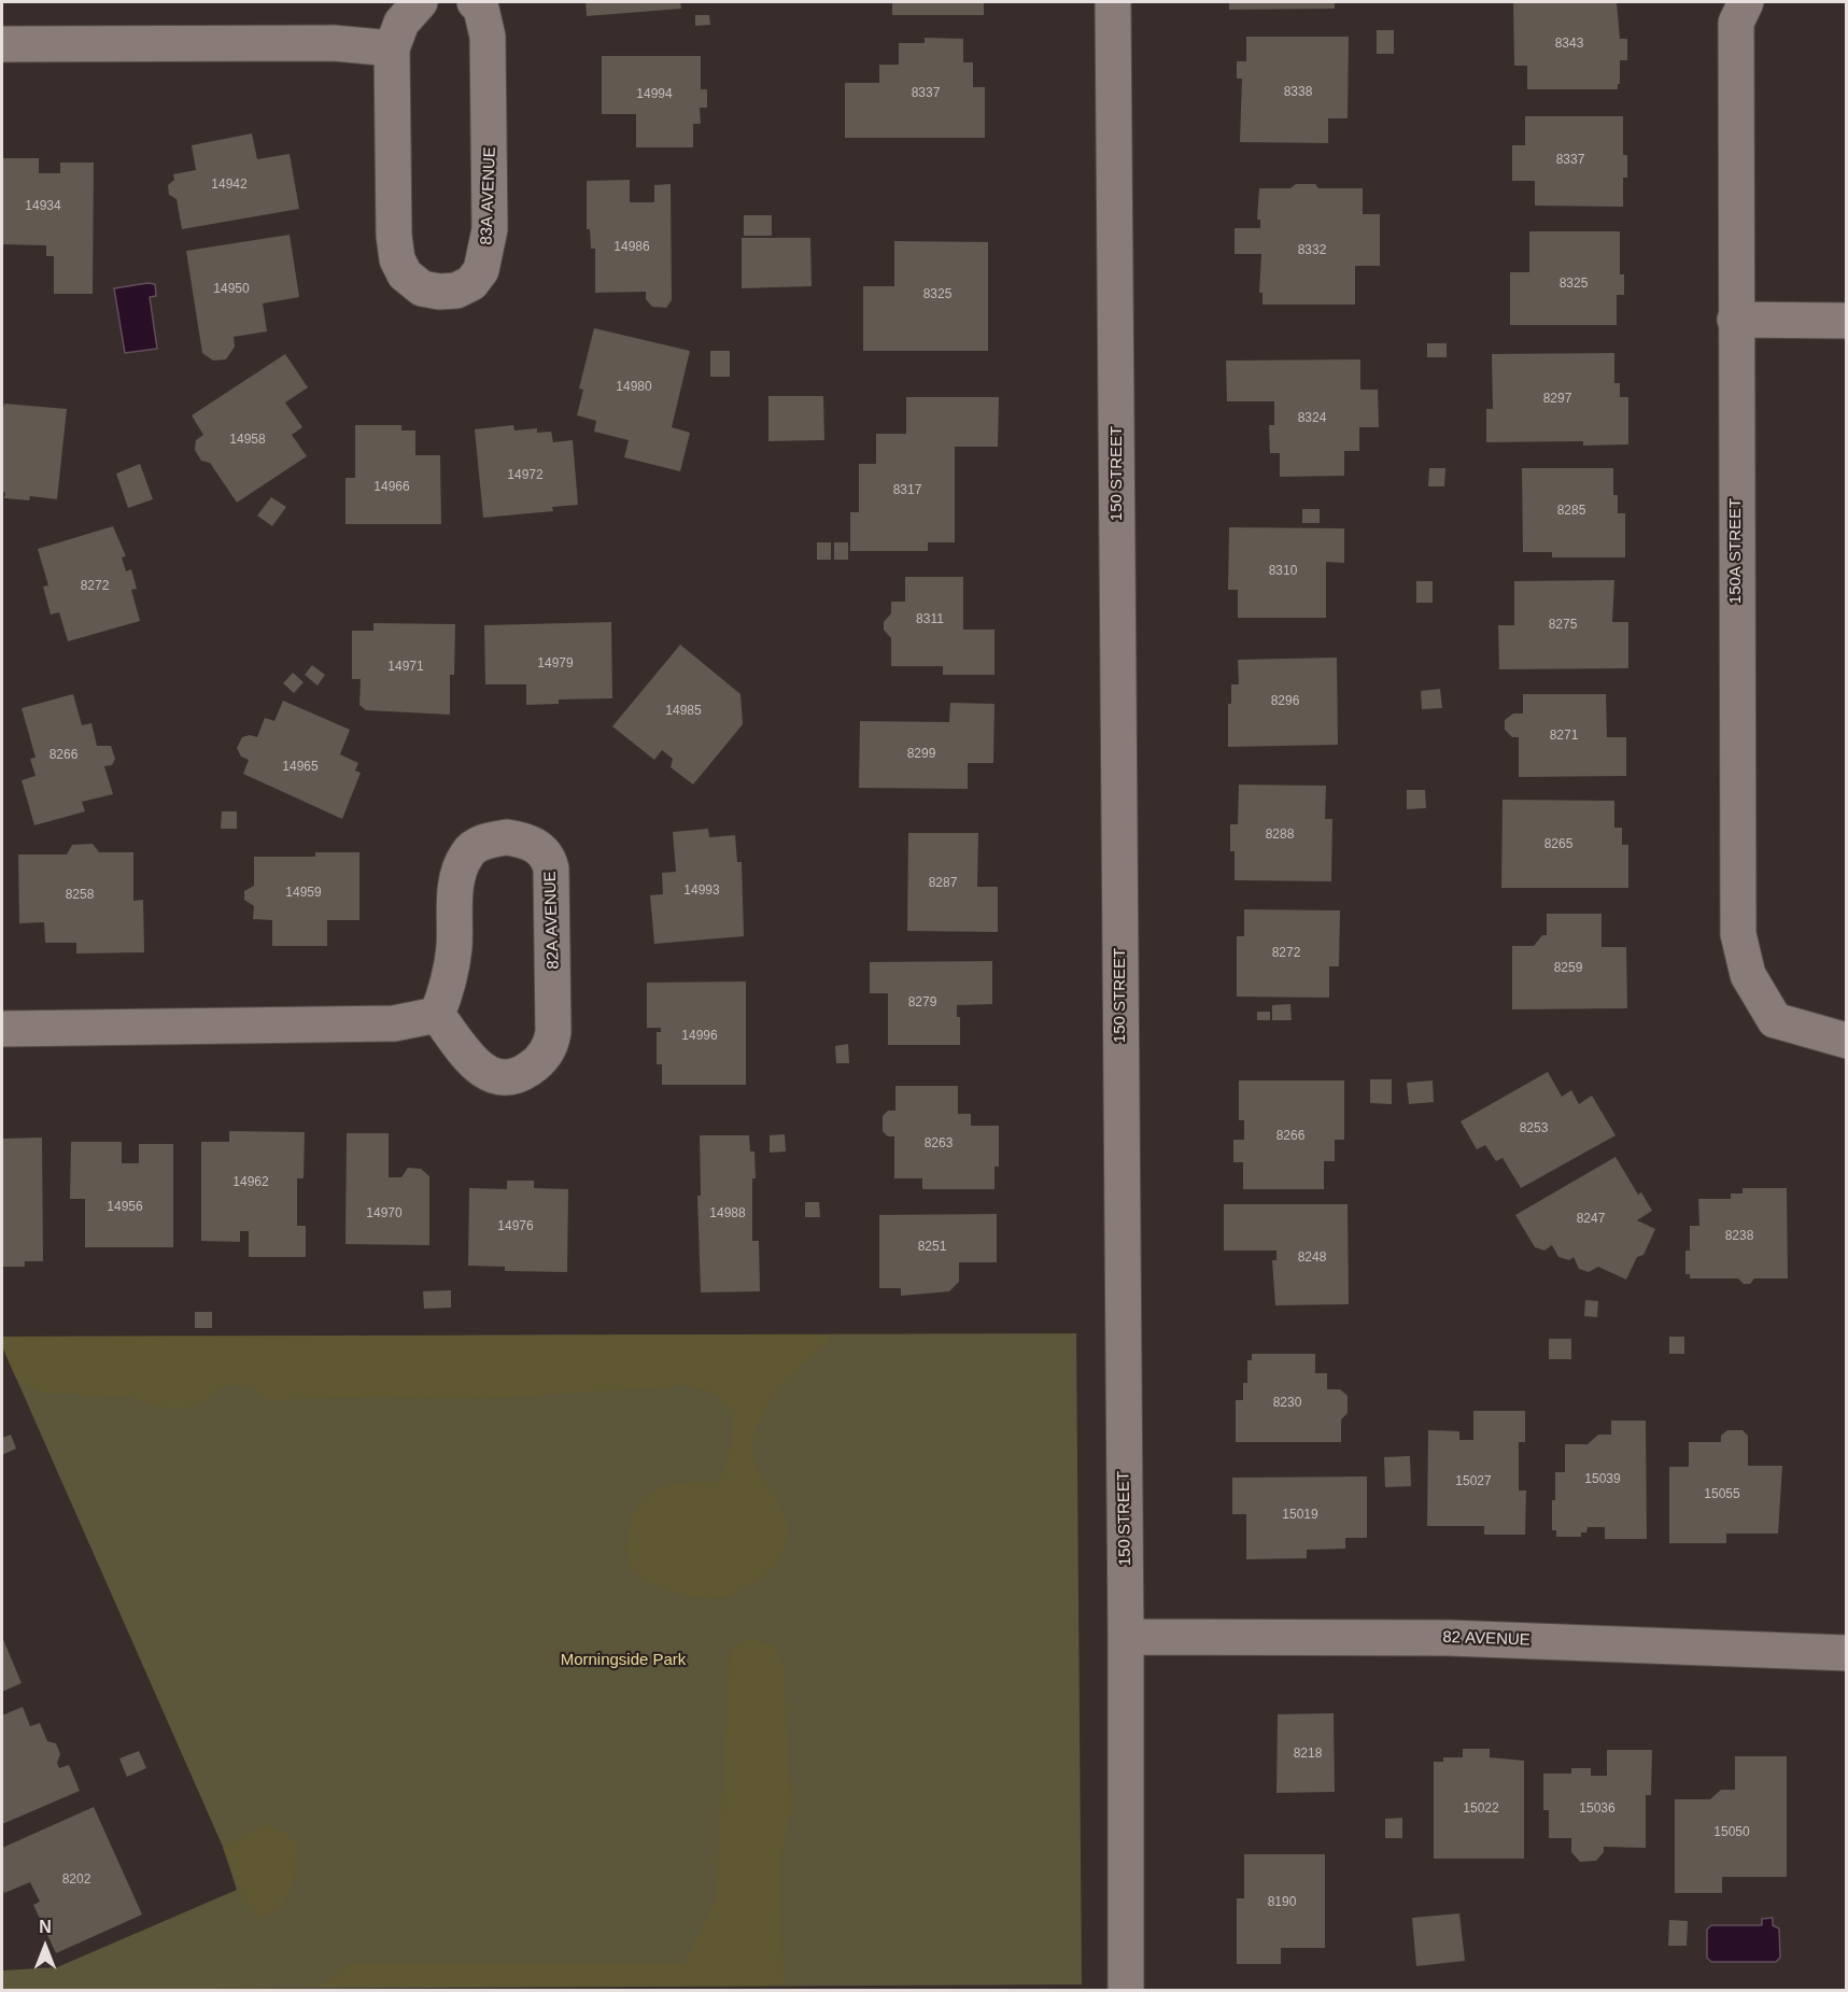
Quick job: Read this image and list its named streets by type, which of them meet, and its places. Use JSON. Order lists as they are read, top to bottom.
{
  "streets": {
    "street": [
      "83A AVENUE",
      "150 STREET",
      "150A STREET",
      "82A AVENUE",
      "82 AVENUE"
    ]
  },
  "crossings": [
    ["150 STREET", "82 AVENUE"]
  ],
  "parks": ["Morningside Park"],
  "house_numbers": [
    "8343",
    "8338",
    "8337",
    "14994",
    "8337",
    "14942",
    "14934",
    "14986",
    "8332",
    "8325",
    "14950",
    "8325",
    "14980",
    "8297",
    "8324",
    "14958",
    "14972",
    "14966",
    "8317",
    "8285",
    "8310",
    "8272",
    "8311",
    "8275",
    "14979",
    "14971",
    "8296",
    "14985",
    "8271",
    "8299",
    "8266",
    "14965",
    "8288",
    "8265",
    "8287",
    "14993",
    "14959",
    "8258",
    "8272",
    "8259",
    "8279",
    "14996",
    "8253",
    "8266",
    "8263",
    "14962",
    "14956",
    "14970",
    "14988",
    "8247",
    "14976",
    "8238",
    "8251",
    "8248",
    "8230",
    "15039",
    "15027",
    "15055",
    "15019",
    "8218",
    "15022",
    "15036",
    "15050",
    "8202",
    "8190"
  ],
  "north": "top"
}
